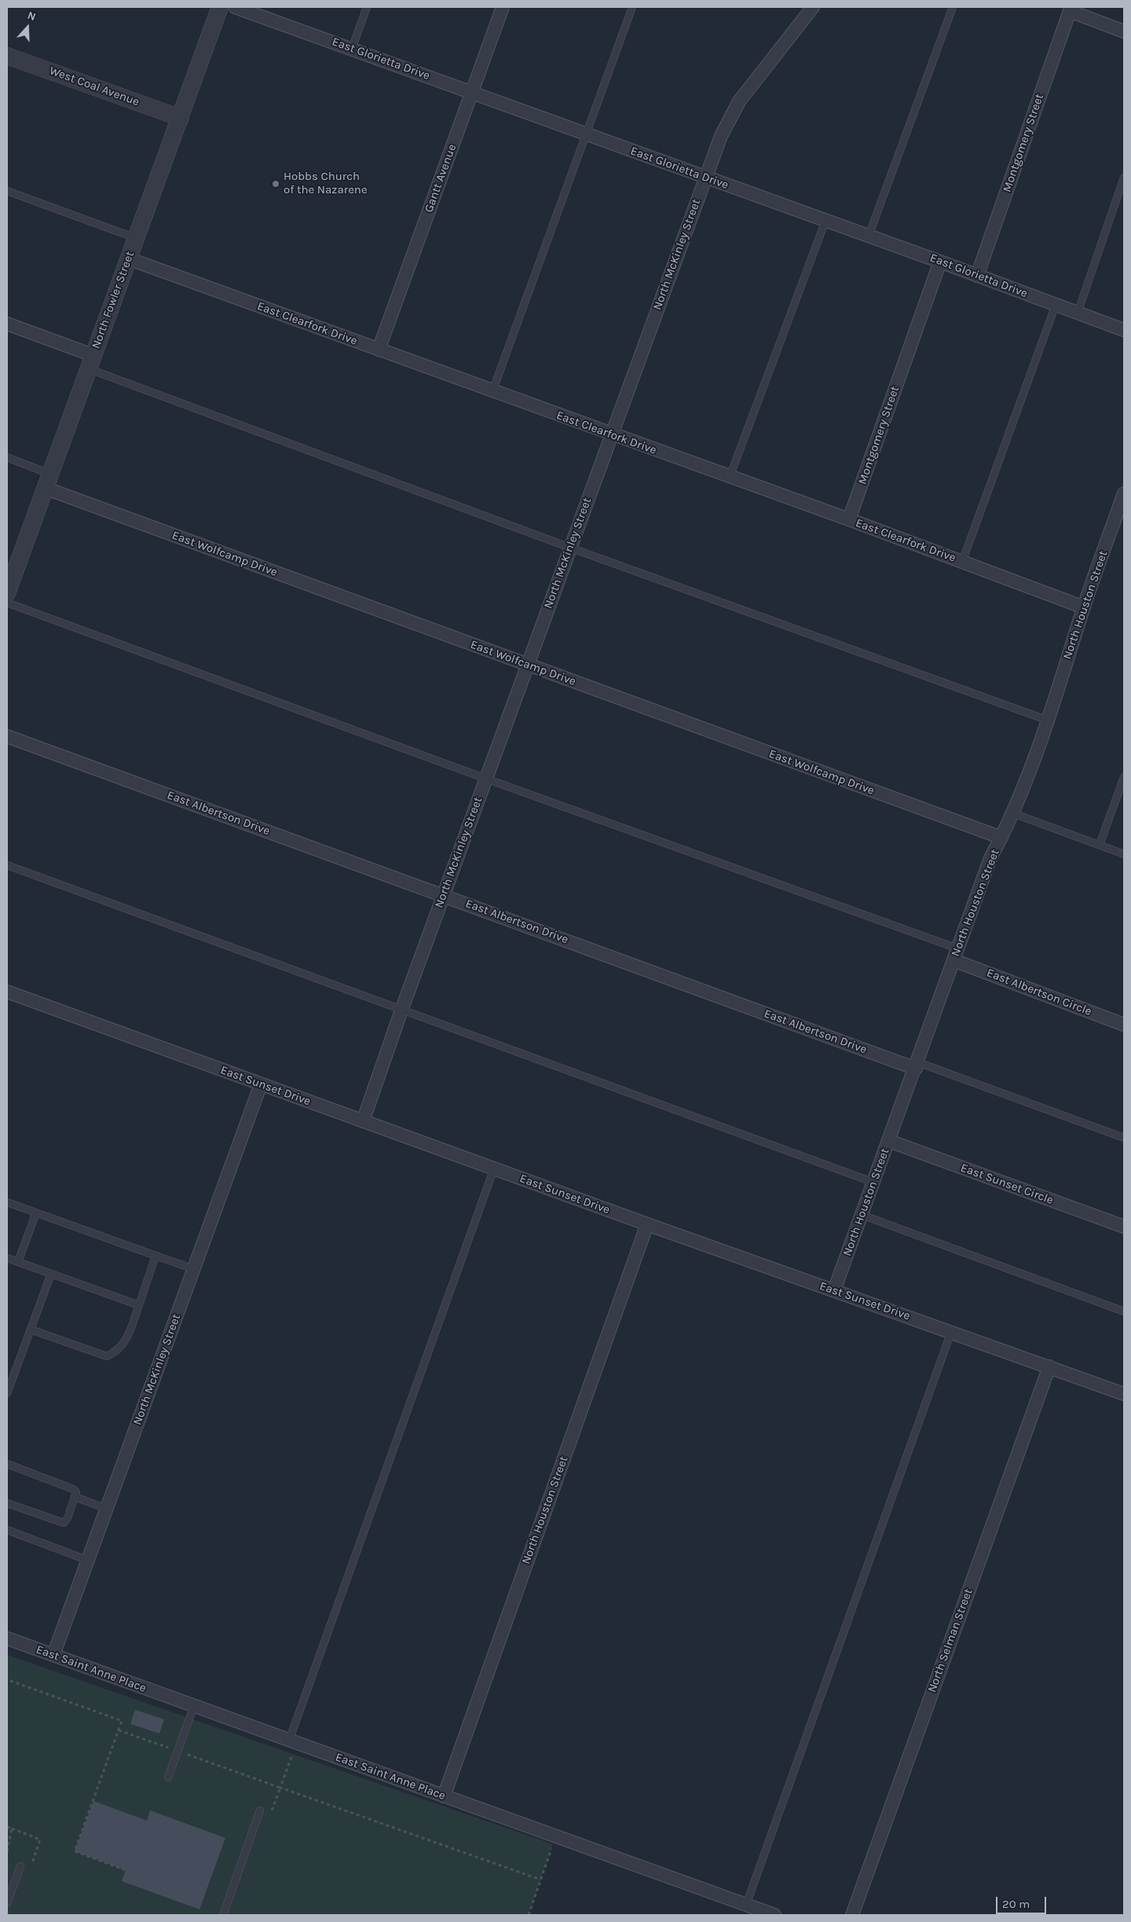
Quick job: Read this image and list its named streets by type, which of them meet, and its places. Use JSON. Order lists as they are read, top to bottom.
{
  "streets": {
    "street": [
      "East Glorietta Drive",
      "West Coal Avenue",
      "Montgomery Street",
      "Gantt Avenue",
      "North McKinley Street",
      "North Fowler Street",
      "East Clearfork Drive",
      "East Wolfcamp Drive",
      "North Houston Street",
      "East Albertson Drive",
      "East Albertson Circle",
      "East Sunset Drive",
      "East Sunset Circle",
      "North Selman Street",
      "East Saint Anne Place"
    ]
  },
  "crossings": [
    ["East Glorietta Drive", "Montgomery Street"],
    ["East Glorietta Drive", "Gantt Avenue"],
    ["East Glorietta Drive", "North McKinley Street"],
    ["West Coal Avenue", "North Fowler Street"],
    ["Montgomery Street", "East Clearfork Drive"],
    ["Gantt Avenue", "East Clearfork Drive"],
    ["North McKinley Street", "East Clearfork Drive"],
    ["North McKinley Street", "East Wolfcamp Drive"],
    ["North McKinley Street", "East Albertson Drive"],
    ["North McKinley Street", "East Sunset Drive"],
    ["North McKinley Street", "East Saint Anne Place"],
    ["North Fowler Street", "East Clearfork Drive"],
    ["North Fowler Street", "East Wolfcamp Drive"],
    ["East Clearfork Drive", "North Houston Street"],
    ["East Wolfcamp Drive", "North Houston Street"],
    ["North Houston Street", "East Albertson Drive"],
    ["North Houston Street", "East Albertson Circle"],
    ["North Houston Street", "East Sunset Drive"],
    ["North Houston Street", "East Sunset Circle"],
    ["North Houston Street", "East Saint Anne Place"],
    ["East Sunset Drive", "North Selman Street"]
  ],
  "places": ["Hobbs Church of the Nazarene"],
  "scale_bar": "20 m",
  "north": "top"
}
